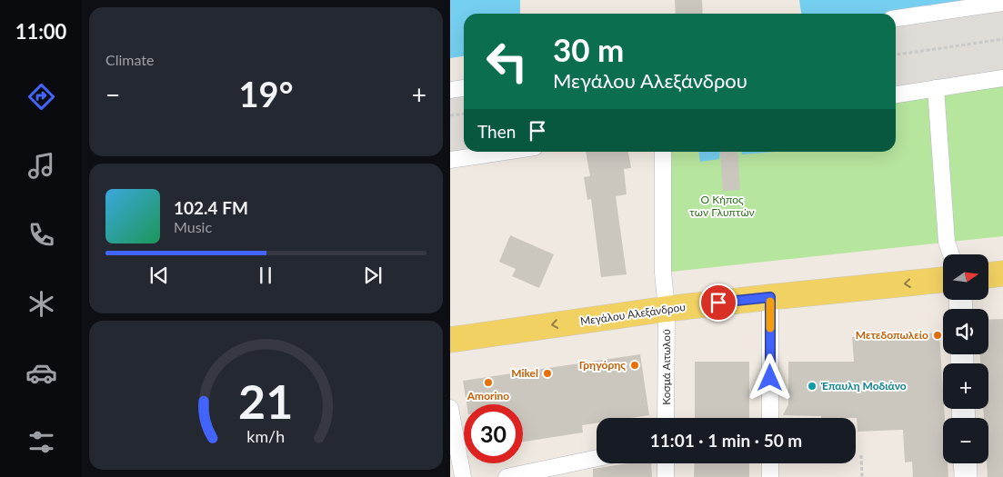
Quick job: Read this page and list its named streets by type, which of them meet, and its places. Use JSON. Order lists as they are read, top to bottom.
{
  "streets": {
    "main road": ["Μεγάλου Αλεξάνδρου"],
    "street": ["Κοσμά Αιτωλού"]
  },
  "crossings": [
    ["Μεγάλου Αλεξάνδρου", "Κοσμά Αιτωλού"]
  ],
  "one_way": ["Μεγάλου Αλεξάνδρου"],
  "parks": ["Ο Κήπος των Γλυπτών"],
  "places": [
    "Μετεδοπωλείο",
    "Γρηγόρης",
    "Mikel",
    "Amorino",
    "Έπαυλη Μοδιάνο"
  ],
  "north": "right",
  "page": {
    "tabs": "11:00",
    "tile": "Climate",
    "turn": ["30 m", "Μεγάλου Αλεξάνδρου"],
    "heat": ["−", "19°", "+"],
    "then": "Then",
    "song": ["102.4 FM", "Music"],
    "map_buttons": ["+", "−"],
    "limit": "30",
    "trip": "11:01 · 1 min · 50 m",
    "gauge": ["21", "km/h"]
  }
}
